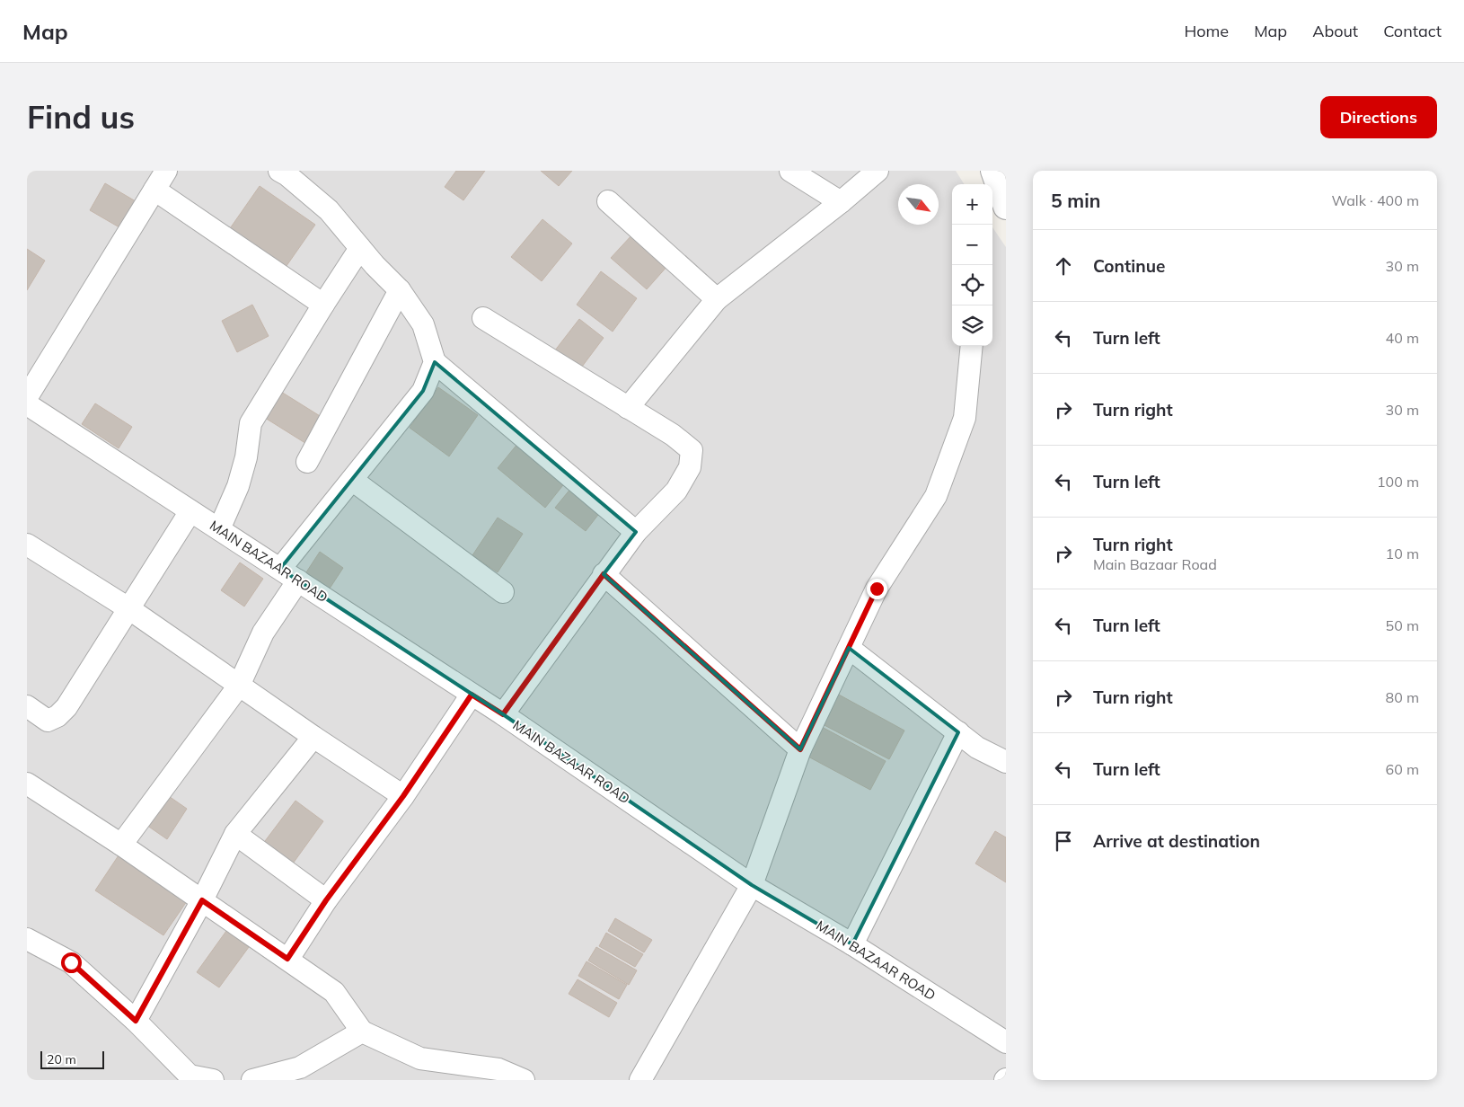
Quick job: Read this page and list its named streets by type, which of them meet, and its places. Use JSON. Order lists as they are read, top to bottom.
{
  "streets": {
    "street": ["MAIN BAZAAR ROAD"]
  },
  "scale_bar": "20 m",
  "north": "bottom right",
  "page": {
    "header": "Map",
    "nav": [
      "Home",
      "Map",
      "About",
      "Contact"
    ],
    "buttons": "Directions",
    "title": "Find us",
    "heading": ["5 min", "Walk · 400 m"],
    "map_buttons": ["+", "−"],
    "list": [
      ["Continue", "30 m"],
      ["Turn left", "40 m"],
      ["Turn right", "30 m"],
      ["Turn left", "100 m"],
      ["Turn right", "Main Bazaar Road", "10 m"],
      ["Turn left", "50 m"],
      ["Turn right", "80 m"],
      ["Turn left", "60 m"],
      "Arrive at destination"
    ],
    "scale": "20 m"
  }
}
